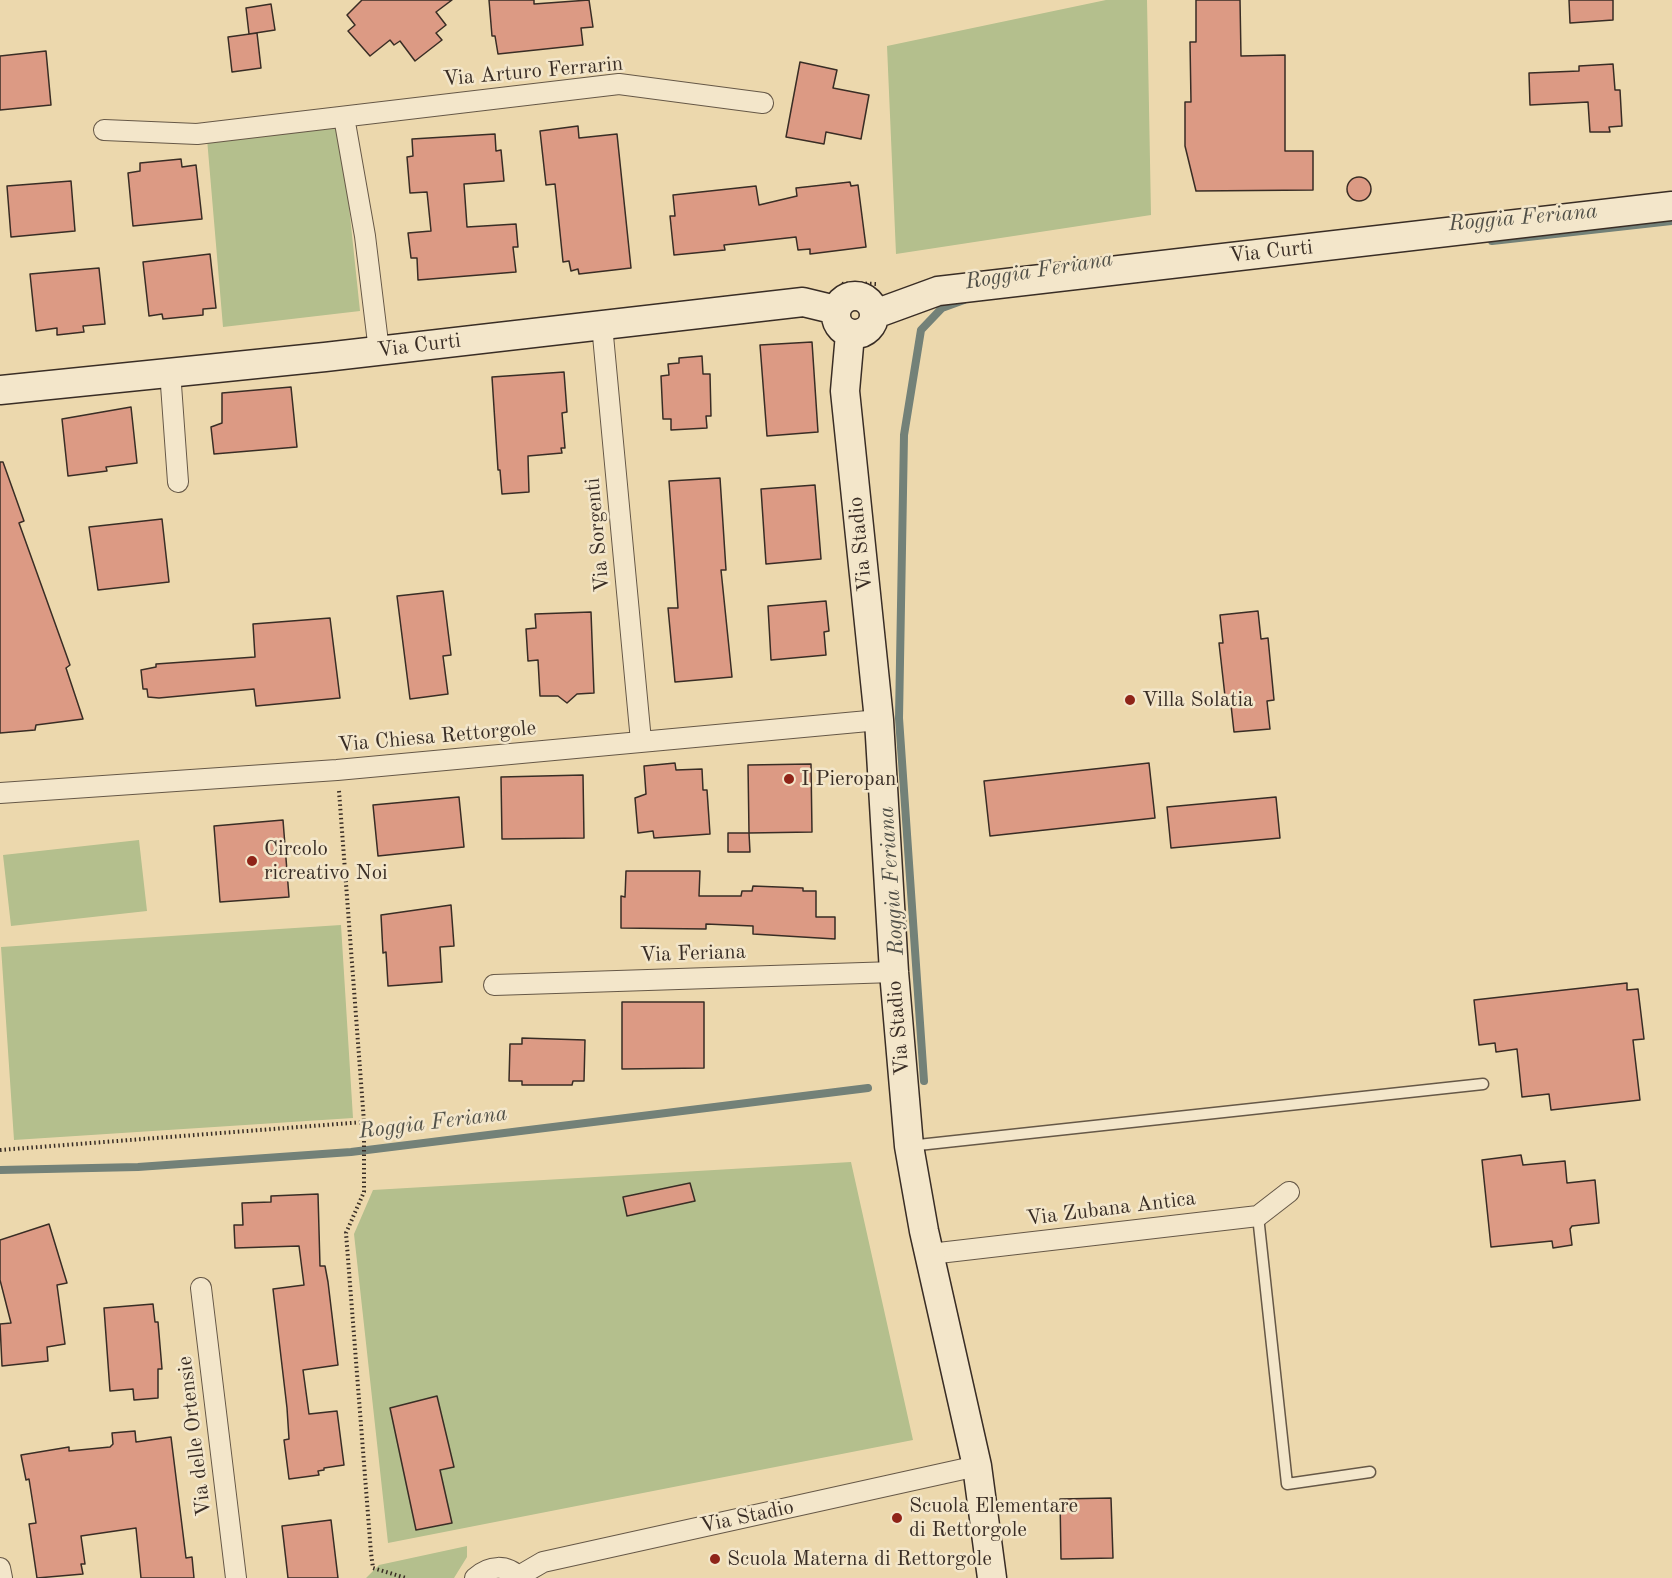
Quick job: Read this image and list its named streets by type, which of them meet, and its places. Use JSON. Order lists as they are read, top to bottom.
{
  "streets": {
    "street": [
      "Via Arturo Ferrarin",
      "Via Curti",
      "Via Sorgenti",
      "Via Stadio",
      "Via Chiesa Rettorgole",
      "Via Feriana",
      "Via Zubana Antica",
      "Via delle Ortensie"
    ]
  },
  "crossings": [
    ["Via Curti", "Via Sorgenti"],
    ["Via Curti", "Via Stadio"],
    ["Via Sorgenti", "Via Chiesa Rettorgole"],
    ["Via Stadio", "Via Chiesa Rettorgole"],
    ["Via Stadio", "Via Feriana"],
    ["Via Stadio", "Via Zubana Antica"]
  ],
  "water": ["Roggia Feriana"],
  "places": [
    "Villa Solatia",
    "I Pieropan",
    "Circolo ricreativo Noi",
    "Scuola Elementare di Rettorgole",
    "Scuola Materna di Rettorgole"
  ]
}
